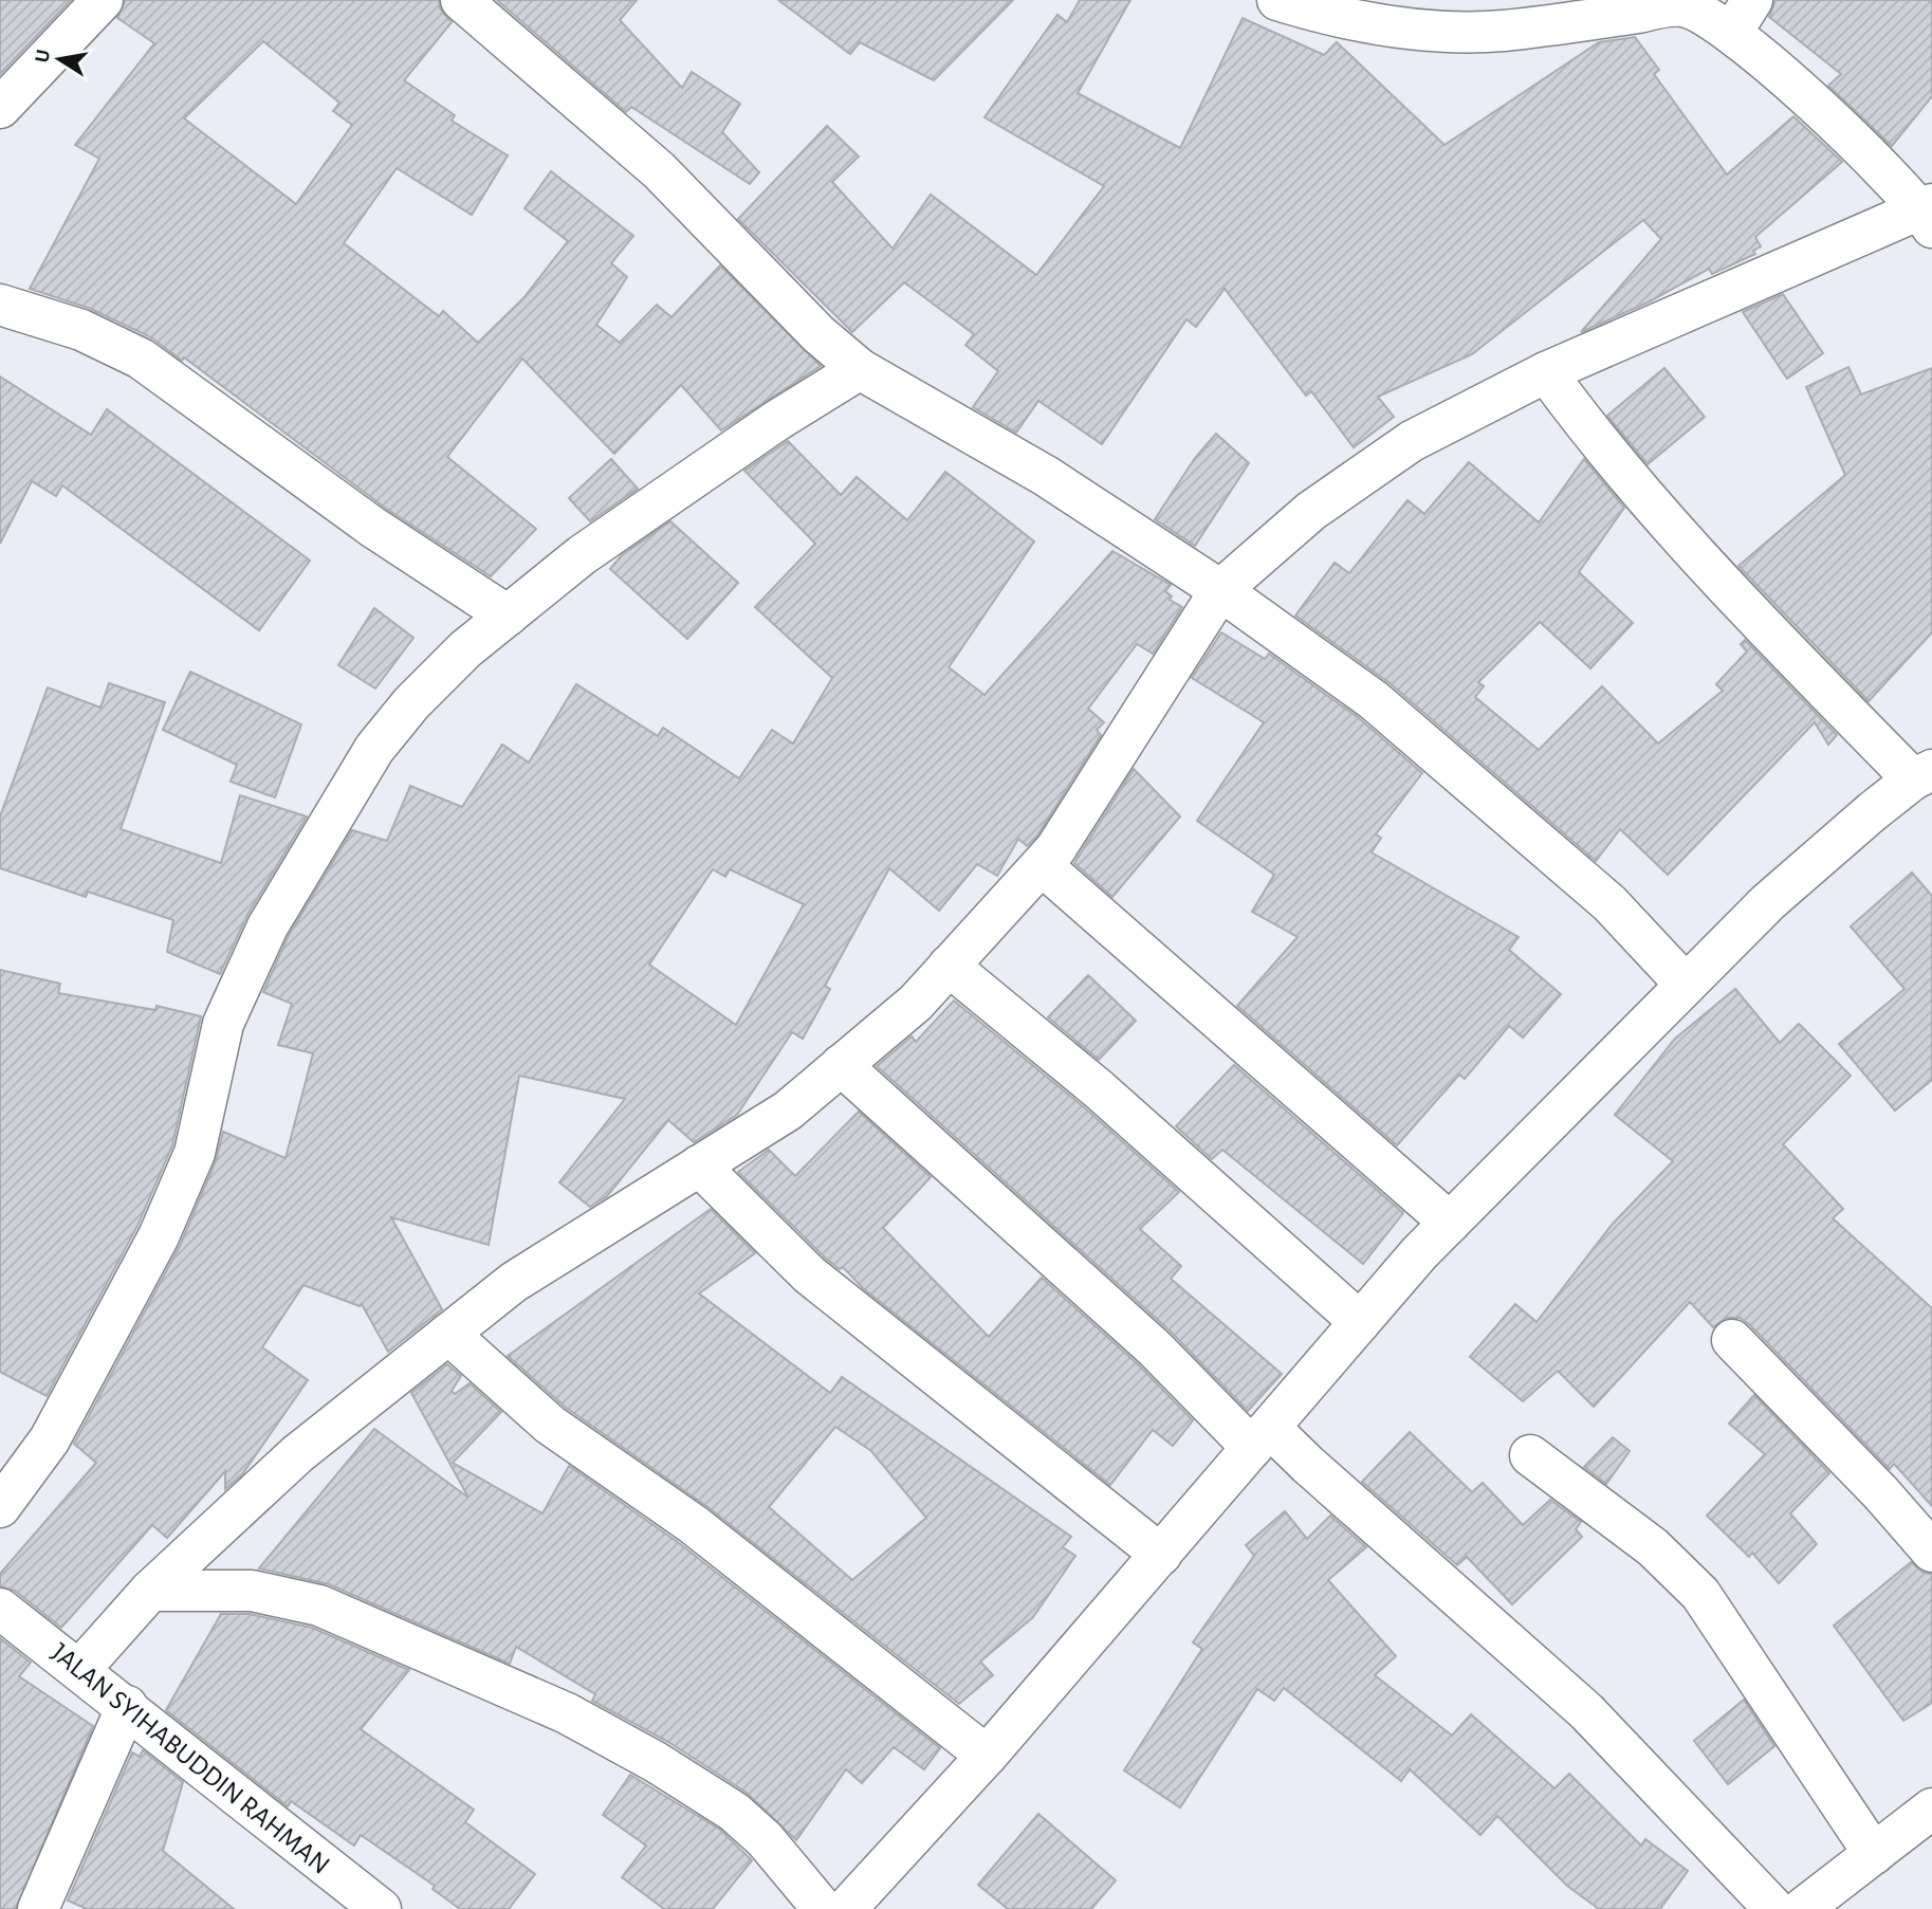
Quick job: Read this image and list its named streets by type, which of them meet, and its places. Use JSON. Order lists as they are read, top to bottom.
{
  "streets": {
    "street": ["JALAN SYIHABUDDIN RAHMAN"]
  },
  "north": "left"
}
